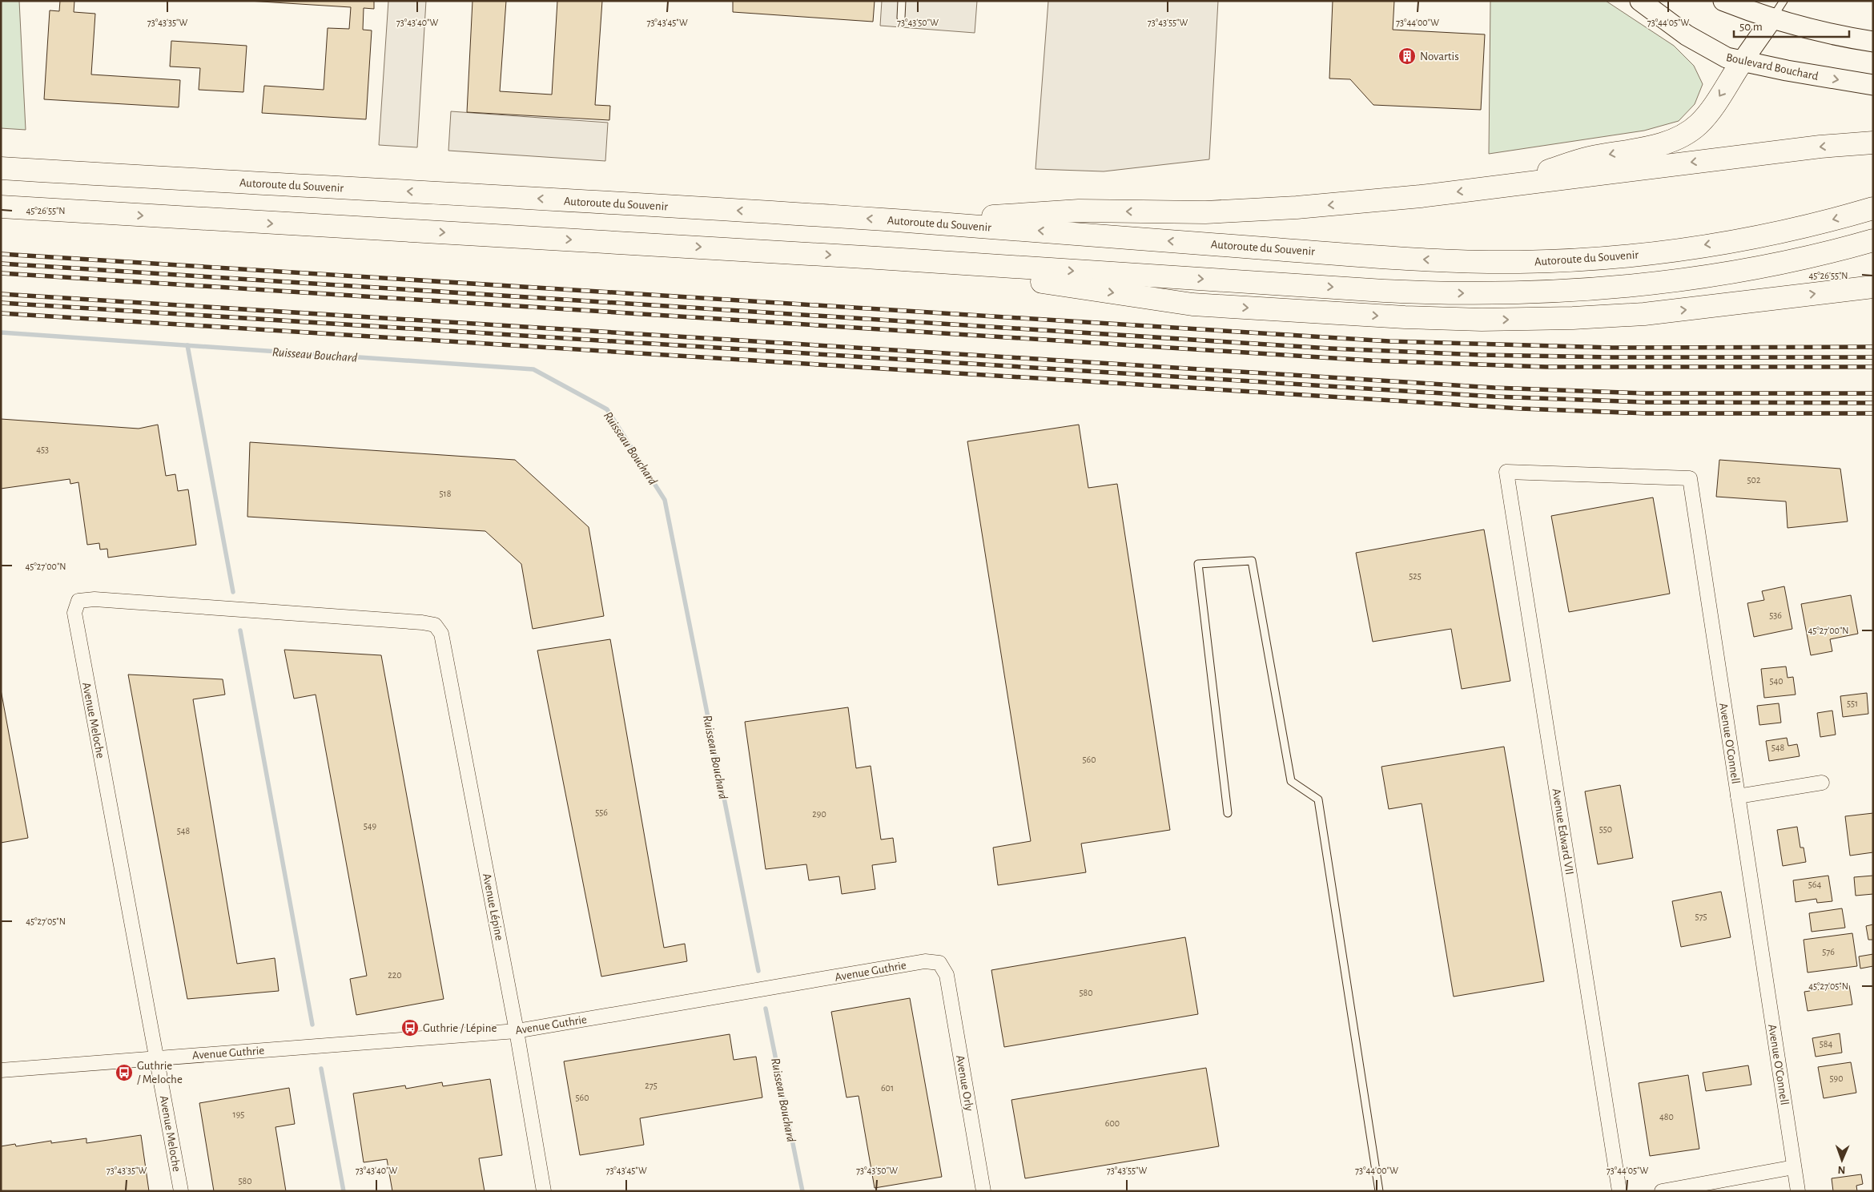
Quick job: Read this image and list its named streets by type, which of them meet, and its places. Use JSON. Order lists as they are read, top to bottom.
{
  "streets": {
    "highway": ["Autoroute du Souvenir"],
    "main road": ["Boulevard Bouchard"],
    "street": [
      "Avenue Meloche",
      "Avenue O'Connell",
      "Avenue Edward VII",
      "Avenue Lépine",
      "Avenue Guthrie",
      "Avenue Orly"
    ]
  },
  "crossings": [
    ["Avenue Meloche", "Avenue Lépine"],
    ["Avenue Meloche", "Avenue Guthrie"],
    ["Avenue O'Connell", "Avenue Edward VII"],
    ["Avenue Lépine", "Avenue Guthrie"],
    ["Avenue Guthrie", "Avenue Orly"]
  ],
  "water": ["Ruisseau Bouchard"],
  "places": {
    "building": ["Novartis"],
    "bus stop": ["Guthrie / Lépine", "Guthrie / Meloche"]
  },
  "house_numbers": [
    "453",
    "502",
    "518",
    "525",
    "536",
    "540",
    "551",
    "548",
    "560",
    "556",
    "290",
    "549",
    "550",
    "548",
    "564",
    "575",
    "576",
    "220",
    "580",
    "584",
    "590",
    "275",
    "601",
    "560",
    "195",
    "480",
    "600",
    "580"
  ],
  "scale_bar": "50 m",
  "north": "bottom",
  "coordinates": [
    "73°43'35\"W",
    "73°43'40\"W",
    "73°43'45\"W",
    "73°43'50\"W",
    "73°43'55\"W",
    "73°44'00\"W",
    "73°44'05\"W",
    "45°26'55\"N",
    "45°27'00\"N",
    "45°27'05\"N"
  ]
}
